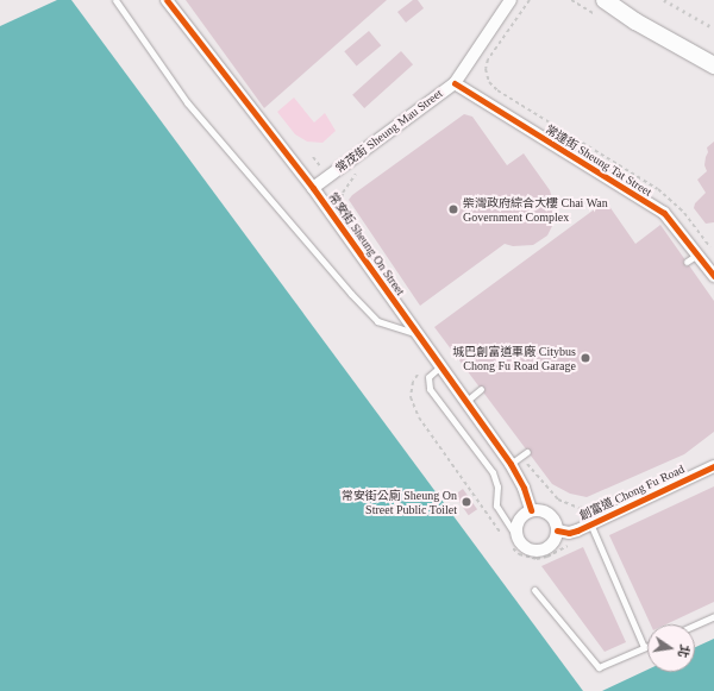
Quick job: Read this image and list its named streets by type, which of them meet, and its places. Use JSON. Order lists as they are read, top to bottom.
{
  "streets": {
    "street": [
      "常茂街 Sheung Mau Street",
      "常達街 Sheung Tat Street",
      "常安街 Sheung On Street",
      "創富道 Chong Fu Road"
    ]
  },
  "crossings": [
    ["常茂街 Sheung Mau Street", "常達街 Sheung Tat Street"],
    ["常茂街 Sheung Mau Street", "常安街 Sheung On Street"],
    ["常安街 Sheung On Street", "創富道 Chong Fu Road"]
  ],
  "places": ["柴灣政府綜合大樓 Chai Wan Government Complex", "城巴創富道車廠 Citybus Chong Fu Road Garage", "常安街公廁 Sheung On Street Public Toilet"],
  "north": "right"
}
